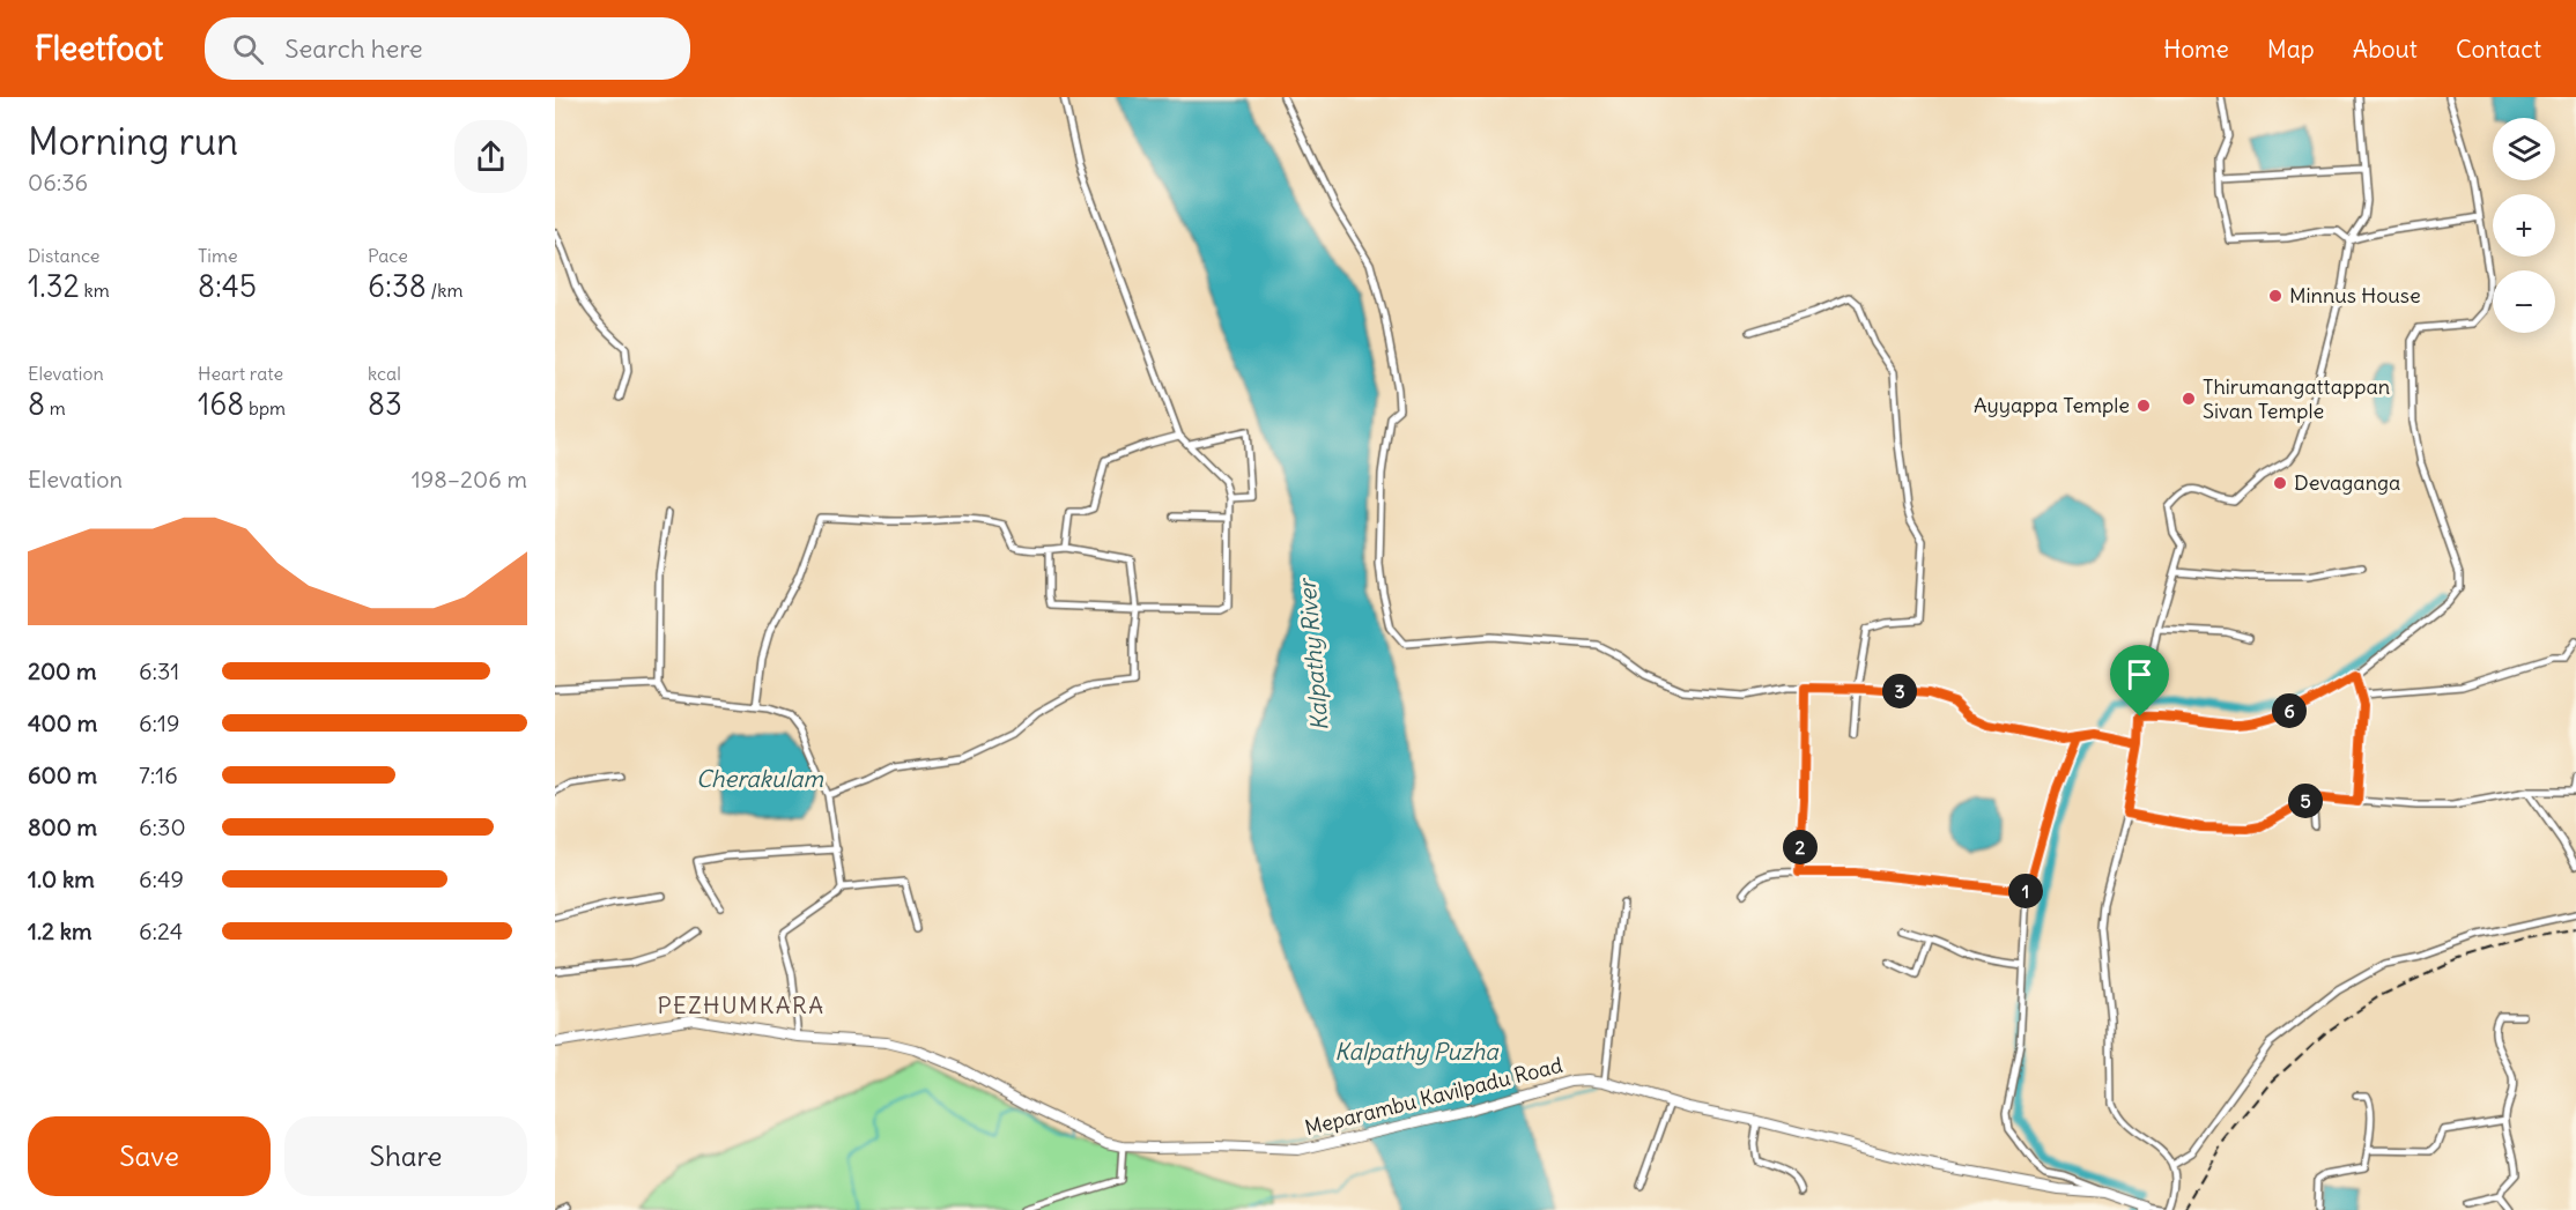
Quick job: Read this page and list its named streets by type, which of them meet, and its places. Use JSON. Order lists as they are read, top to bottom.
{
  "streets": {
    "main road": ["Meparambu Kavilpadu Road"]
  },
  "districts": ["PEZHUMKARA"],
  "water": ["Kalpathy River", "Cherakulam", "Kalpathy Puzha"],
  "places": [
    "Minnus House",
    "Thirumangattappan Sivan Temple",
    "Ayyappa Temple",
    "Devaganga"
  ],
  "page": {
    "header": "Fleetfoot",
    "search": "Search here",
    "nav": [
      "Home",
      "Map",
      "About",
      "Contact"
    ],
    "heading": ["Morning run", "06:36"],
    "map_buttons": ["+", "−"],
    "stats": [
      ["Distance", "1.32 km"],
      ["Time", "8:45"],
      ["Pace", "6:38 /km"],
      ["Elevation", "8 m"],
      ["Heart rate", "168 bpm"],
      ["kcal", "83"]
    ],
    "chart": ["Elevation", "198–206 m"],
    "list": [
      {
        "name": "200 m",
        "note": "6:31"
      },
      {
        "name": "400 m",
        "note": "6:19"
      },
      {
        "name": "600 m",
        "note": "7:16"
      },
      {
        "name": "800 m",
        "note": "6:30"
      },
      {
        "name": "1.0 km",
        "note": "6:49"
      },
      {
        "name": "1.2 km",
        "note": "6:24"
      }
    ],
    "pins": [
      "3",
      "6",
      "5",
      "2",
      "1"
    ],
    "buttons": ["Save", "Share"]
  }
}
